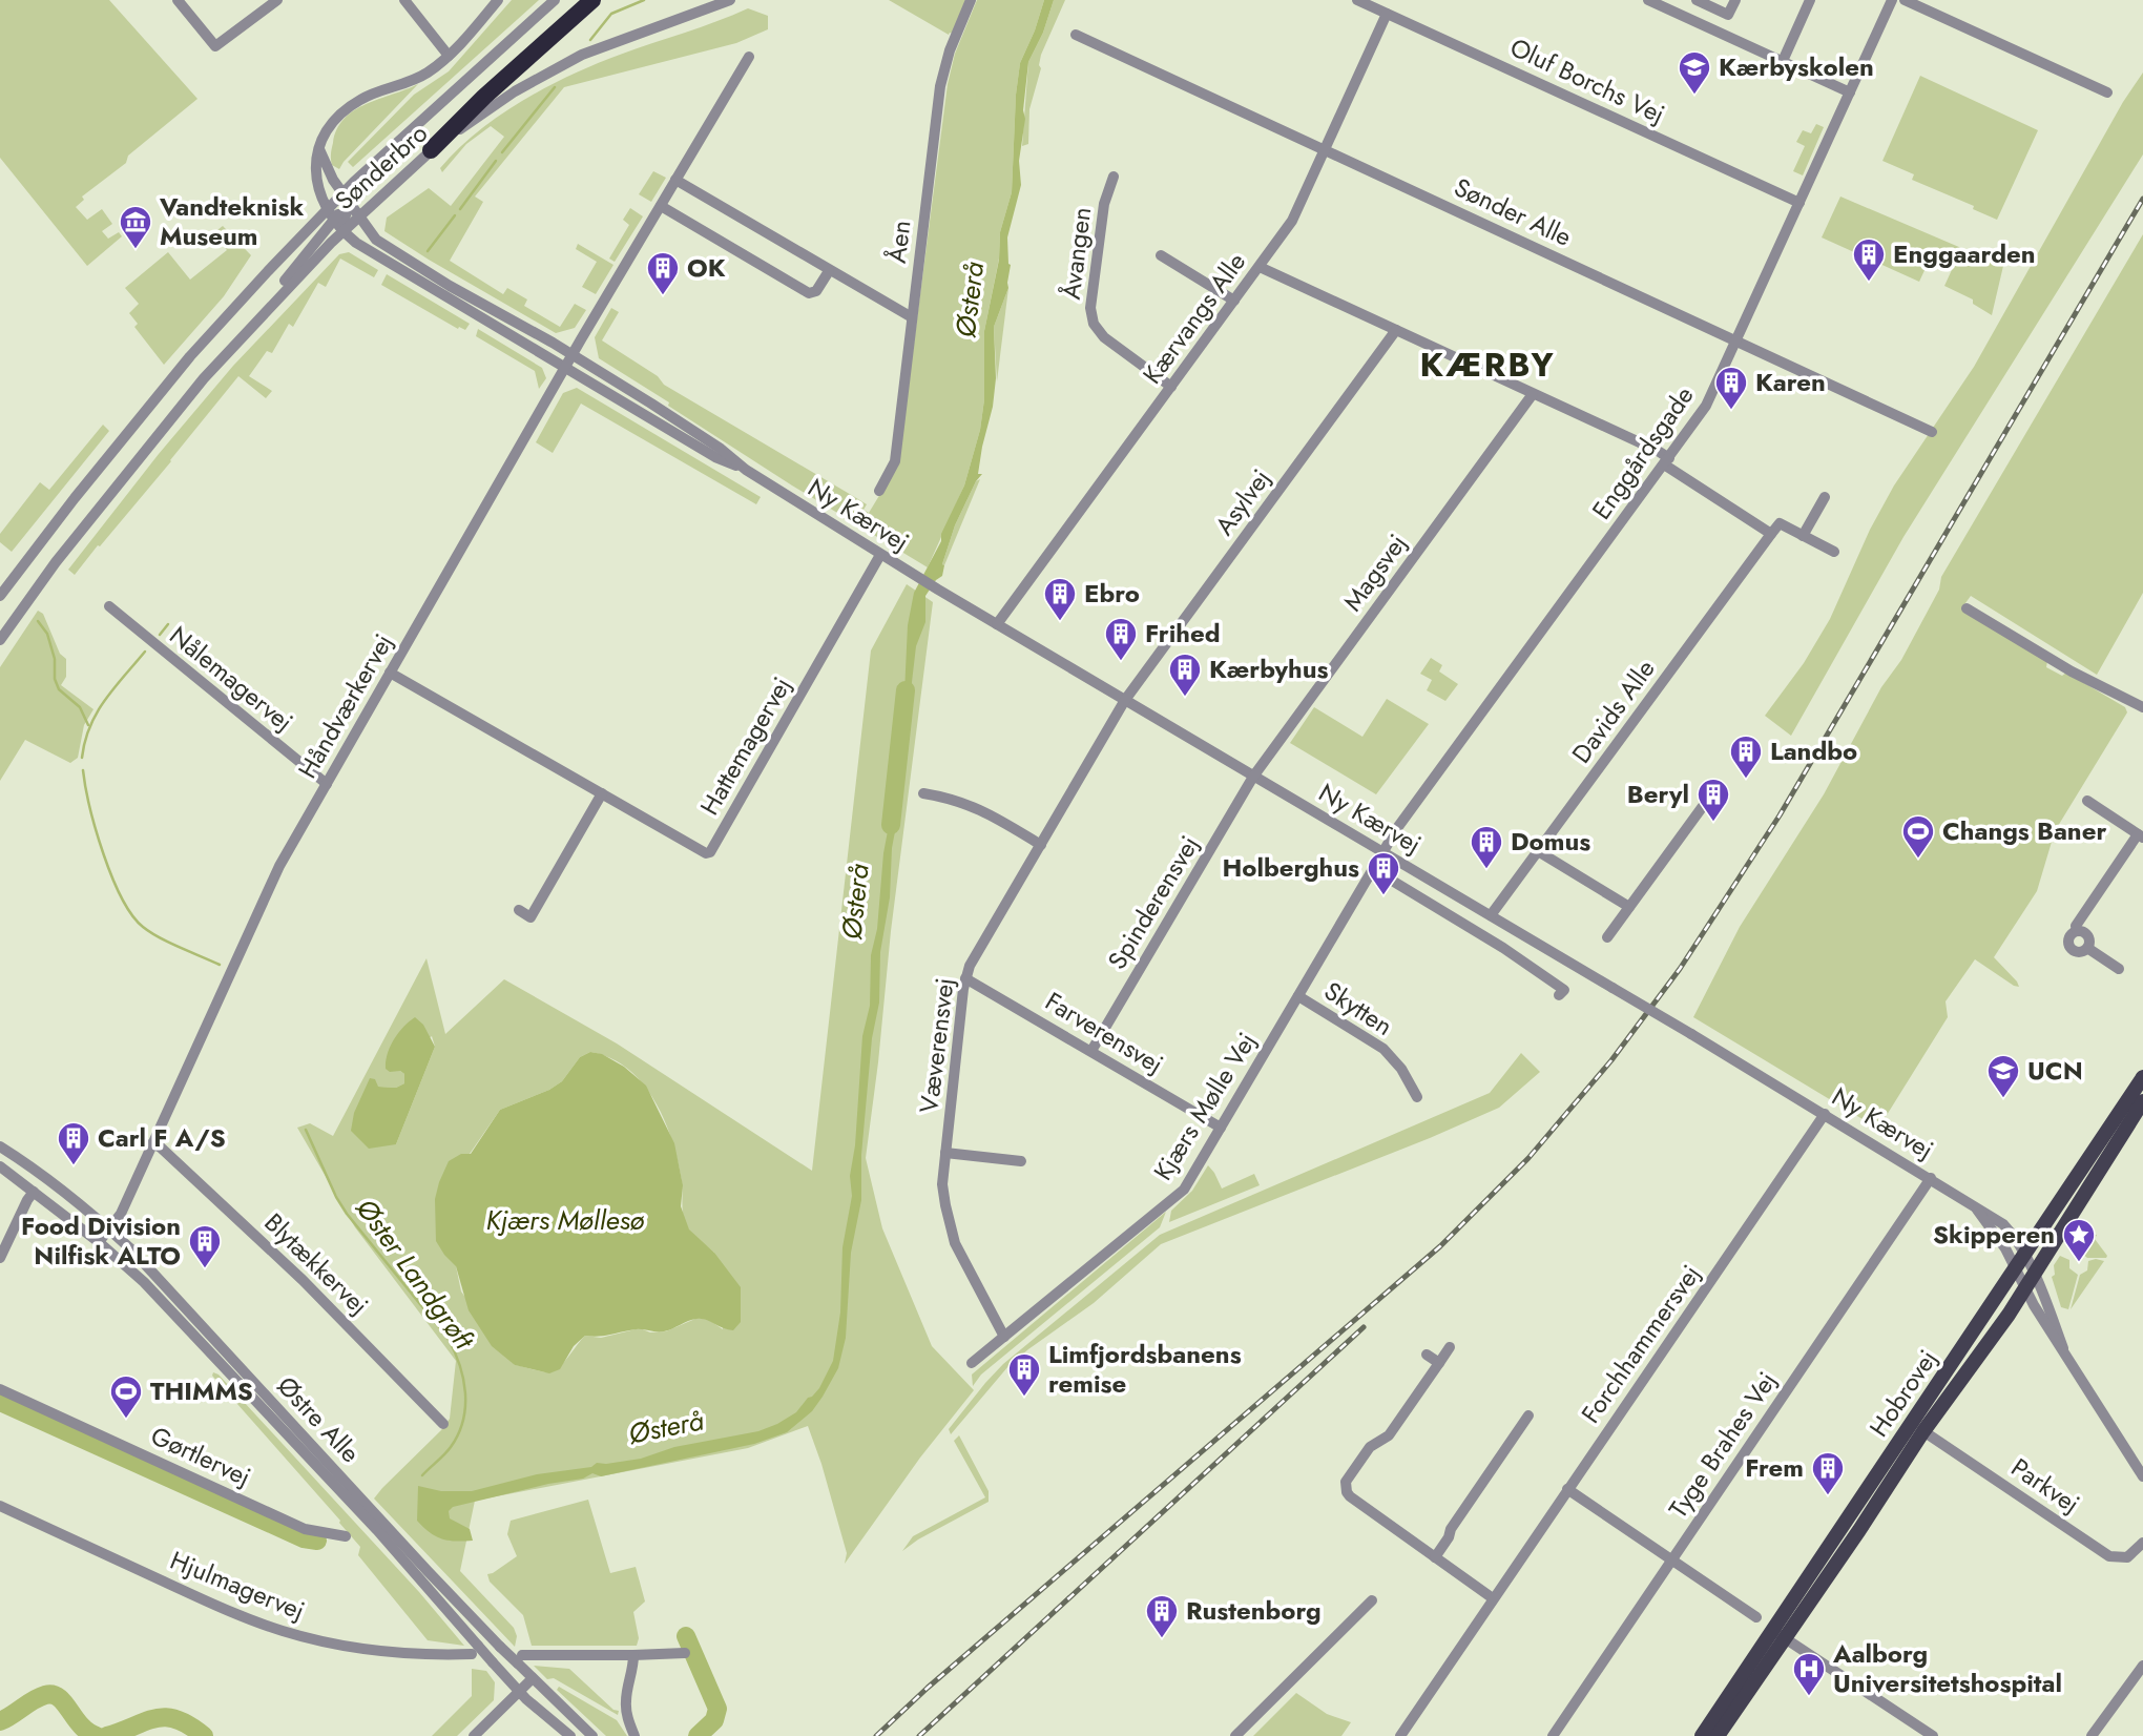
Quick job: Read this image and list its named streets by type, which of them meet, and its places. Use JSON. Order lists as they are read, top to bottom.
{
  "streets": {
    "main road": ["Hobrovej"],
    "street": [
      "Oluf Borchs Vej",
      "Sønderbro",
      "Sønder Alle",
      "Åen",
      "Åvangen",
      "Kærvangs Alle",
      "Enggårdsgade",
      "Asylvej",
      "Ny Kærvej",
      "Magsvej",
      "Nålemagervej",
      "Håndværkervej",
      "Davids Alle",
      "Hattemagervej",
      "Spinderensvej",
      "Skytten",
      "Farverensvej",
      "Væverensvej",
      "Kjærs Mølle Vej",
      "Blytækkervej",
      "Forchhammersvej",
      "Østre Alle",
      "Tyge Brahes Vej",
      "Gørtlervej",
      "Parkvej",
      "Hjulmagervej"
    ]
  },
  "crossings": [
    ["Oluf Borchs Vej", "Kærvangs Alle"],
    ["Oluf Borchs Vej", "Enggårdsgade"],
    ["Sønderbro", "Ny Kærvej"],
    ["Sønder Alle", "Kærvangs Alle"],
    ["Sønder Alle", "Enggårdsgade"],
    ["Åvangen", "Kærvangs Alle"],
    ["Kærvangs Alle", "Ny Kærvej"],
    ["Enggårdsgade", "Ny Kærvej"],
    ["Enggårdsgade", "Kjærs Mølle Vej"],
    ["Asylvej", "Ny Kærvej"],
    ["Asylvej", "Væverensvej"],
    ["Ny Kærvej", "Magsvej"],
    ["Ny Kærvej", "Håndværkervej"],
    ["Ny Kærvej", "Davids Alle"],
    ["Ny Kærvej", "Hattemagervej"],
    ["Ny Kærvej", "Spinderensvej"],
    ["Ny Kærvej", "Væverensvej"],
    ["Ny Kærvej", "Kjærs Mølle Vej"],
    ["Ny Kærvej", "Forchhammersvej"],
    ["Ny Kærvej", "Hobrovej"],
    ["Ny Kærvej", "Tyge Brahes Vej"],
    ["Magsvej", "Spinderensvej"],
    ["Nålemagervej", "Håndværkervej"],
    ["Håndværkervej", "Hattemagervej"],
    ["Håndværkervej", "Blytækkervej"],
    ["Håndværkervej", "Østre Alle"],
    ["Spinderensvej", "Farverensvej"],
    ["Skytten", "Kjærs Mølle Vej"],
    ["Farverensvej", "Væverensvej"],
    ["Farverensvej", "Kjærs Mølle Vej"],
    ["Væverensvej", "Kjærs Mølle Vej"],
    ["Hobrovej", "Parkvej"],
    ["Østre Alle", "Hjulmagervej"]
  ],
  "districts": ["KÆRBY"],
  "water": ["Østerå", "Kjærs Møllesø", "Øster Landgrøft"],
  "places": {
    "school or university": ["Kærbyskolen", "UCN"],
    "museum": ["Vandteknisk Museum"],
    "building": [
      "Enggaarden",
      "OK",
      "Karen",
      "Ebro",
      "Frihed",
      "Kærbyhus",
      "Landbo",
      "Beryl",
      "Domus",
      "Holberghus",
      "Carl F A/S",
      "Food Division Nilfisk ALTO",
      "Limfjordsbanens remise",
      "Frem",
      "Rustenborg"
    ],
    "sports": ["Changs Baner", "THIMMS"],
    "place": ["Skipperen"],
    "hospital": ["Aalborg Universitetshospital"]
  }
}
